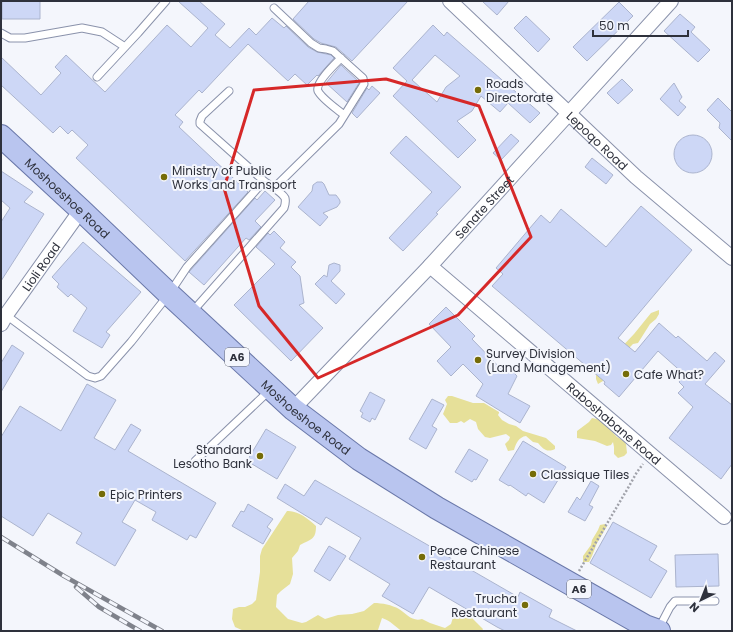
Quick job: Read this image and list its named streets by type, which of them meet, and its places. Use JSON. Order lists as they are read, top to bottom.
{
  "streets": {
    "main road": ["Moshoeshoe Road", "A6"],
    "street": [
      "Lepoqo Road",
      "Senate Street",
      "Lioli Road",
      "Raboshabane Road"
    ]
  },
  "crossings": [
    ["Lepoqo Road", "Senate Street"],
    ["Moshoeshoe Road", "Senate Street"],
    ["Moshoeshoe Road", "Lioli Road"],
    ["Senate Street", "Raboshabane Road"]
  ],
  "places": [
    "Roads Directorate",
    "Ministry of Public Works and Transport",
    "Survey Division (Land Management)",
    "Cafe What?",
    "Standard Lesotho Bank",
    "Classique Tiles",
    "Epic Printers",
    "Peace Chinese Restaurant",
    "Trucha Restaurant"
  ],
  "scale_bar": "50 m",
  "north": "bottom left"
}
